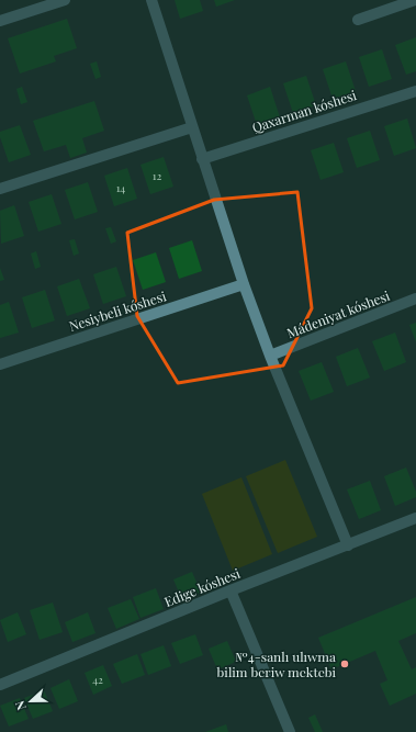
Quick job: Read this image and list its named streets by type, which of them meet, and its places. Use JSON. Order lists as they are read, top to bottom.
{
  "streets": {
    "street": [
      "Qaxarman kóshesi",
      "Nesiybeli kóshesi",
      "Mádeniyat kóshesi",
      "Edige kóshesi"
    ]
  },
  "places": ["№4-sanlı ulıwma bilim beriw mektebi"],
  "house_numbers": ["12", "14", "42"],
  "north": "left"
}
